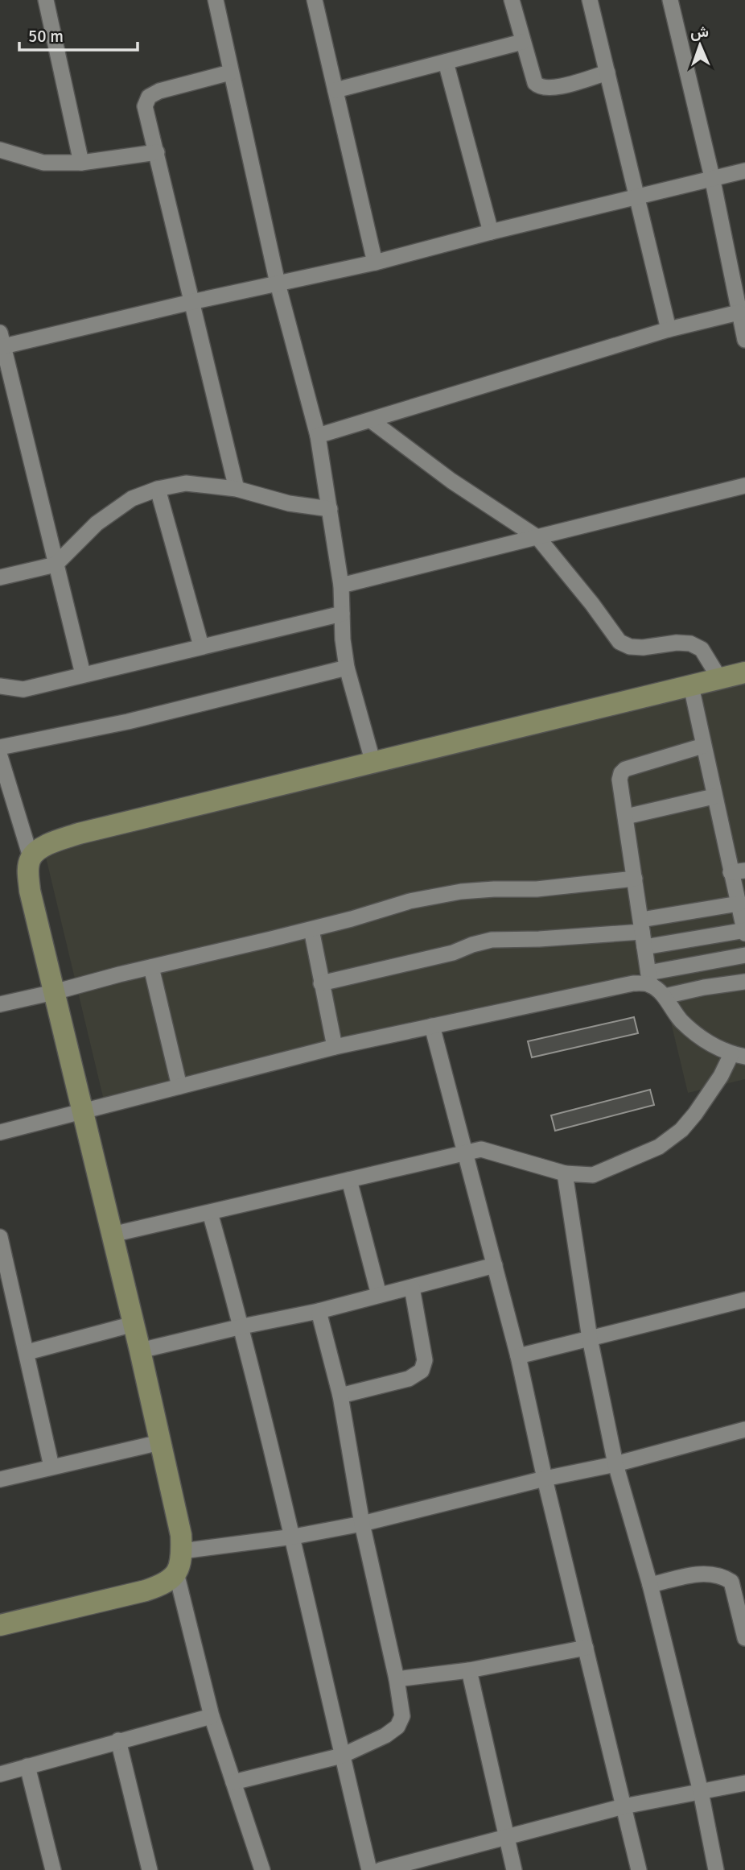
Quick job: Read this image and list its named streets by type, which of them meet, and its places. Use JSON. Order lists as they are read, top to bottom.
{
  "scale_bar": "50 m",
  "north": "top"
}
